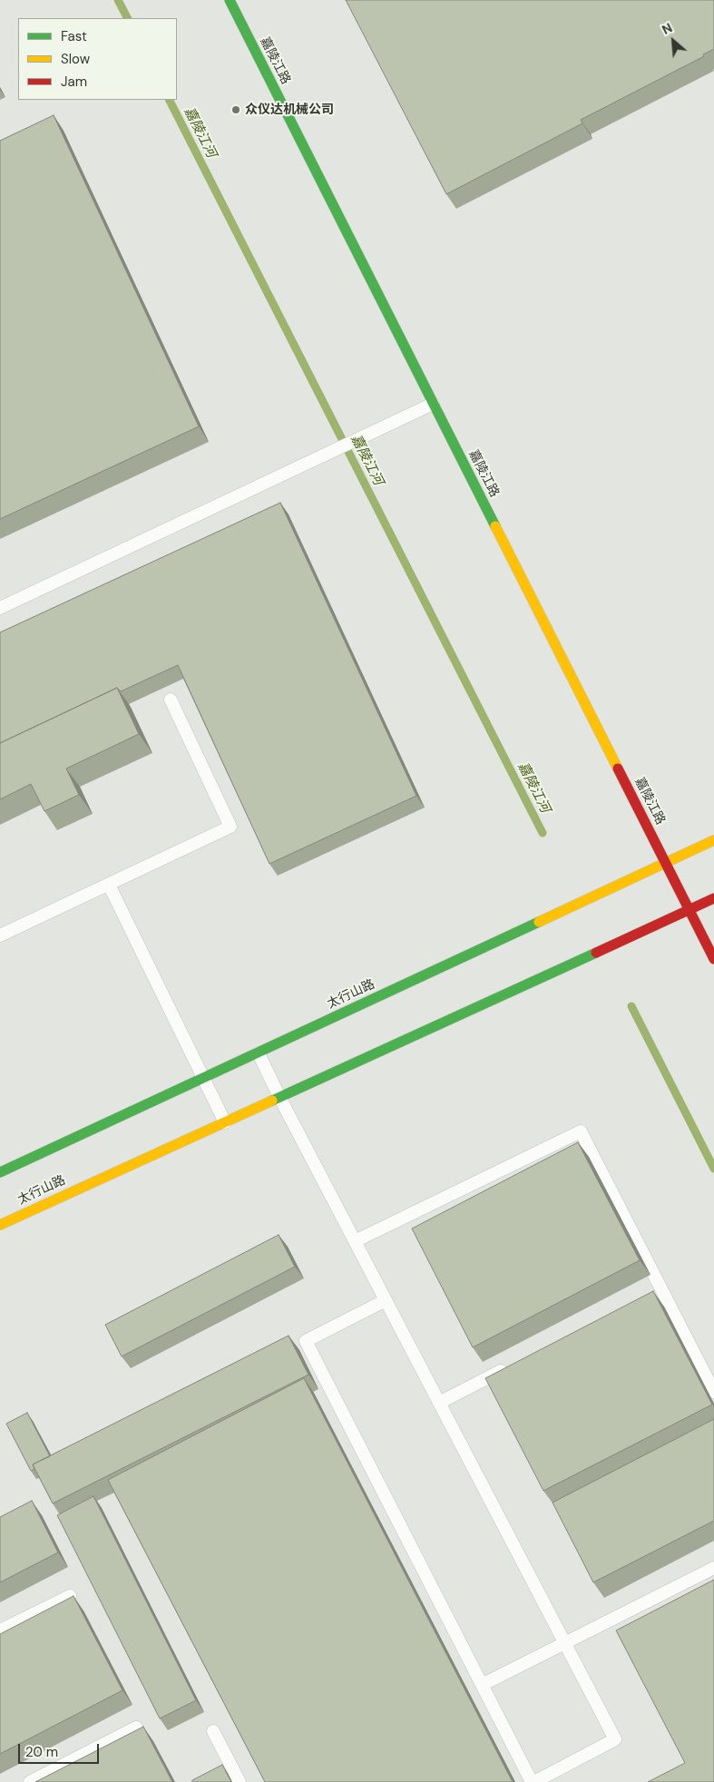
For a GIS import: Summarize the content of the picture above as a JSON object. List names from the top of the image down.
{
  "streets": {
    "street": ["嘉陵江路", "太行山路"]
  },
  "crossings": [
    ["嘉陵江路", "太行山路"]
  ],
  "water": ["嘉陵江河"],
  "places": ["众仪达机械公司"],
  "legend": ["Fast", "Slow", "Jam"],
  "scale_bar": "20 m",
  "north": "top left"
}
